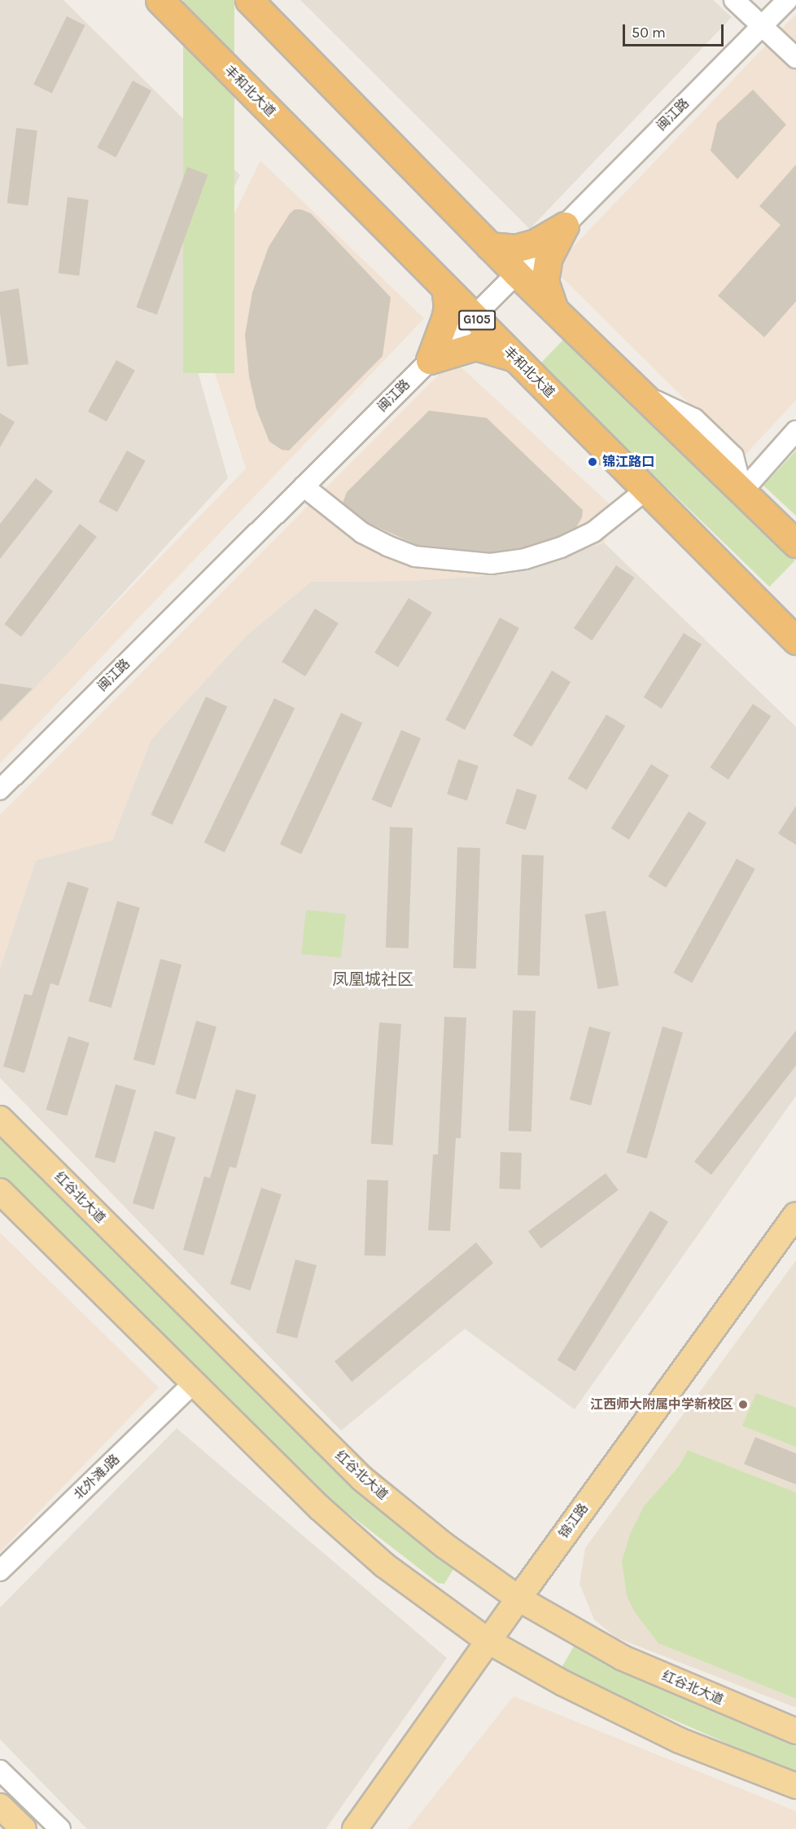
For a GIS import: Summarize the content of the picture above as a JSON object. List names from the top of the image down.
{
  "streets": {
    "highway": ["丰和北大道", "G105"],
    "main road": ["红谷北大道", "锦江路"],
    "street": ["闽江路", "北外滩J路"]
  },
  "crossings": [
    ["丰和北大道", "闽江路"],
    ["红谷北大道", "锦江路"]
  ],
  "districts": ["凤凰城社区"],
  "places": ["锦江路口", "江西师大附属中学新校区"],
  "scale_bar": "50 m"
}
